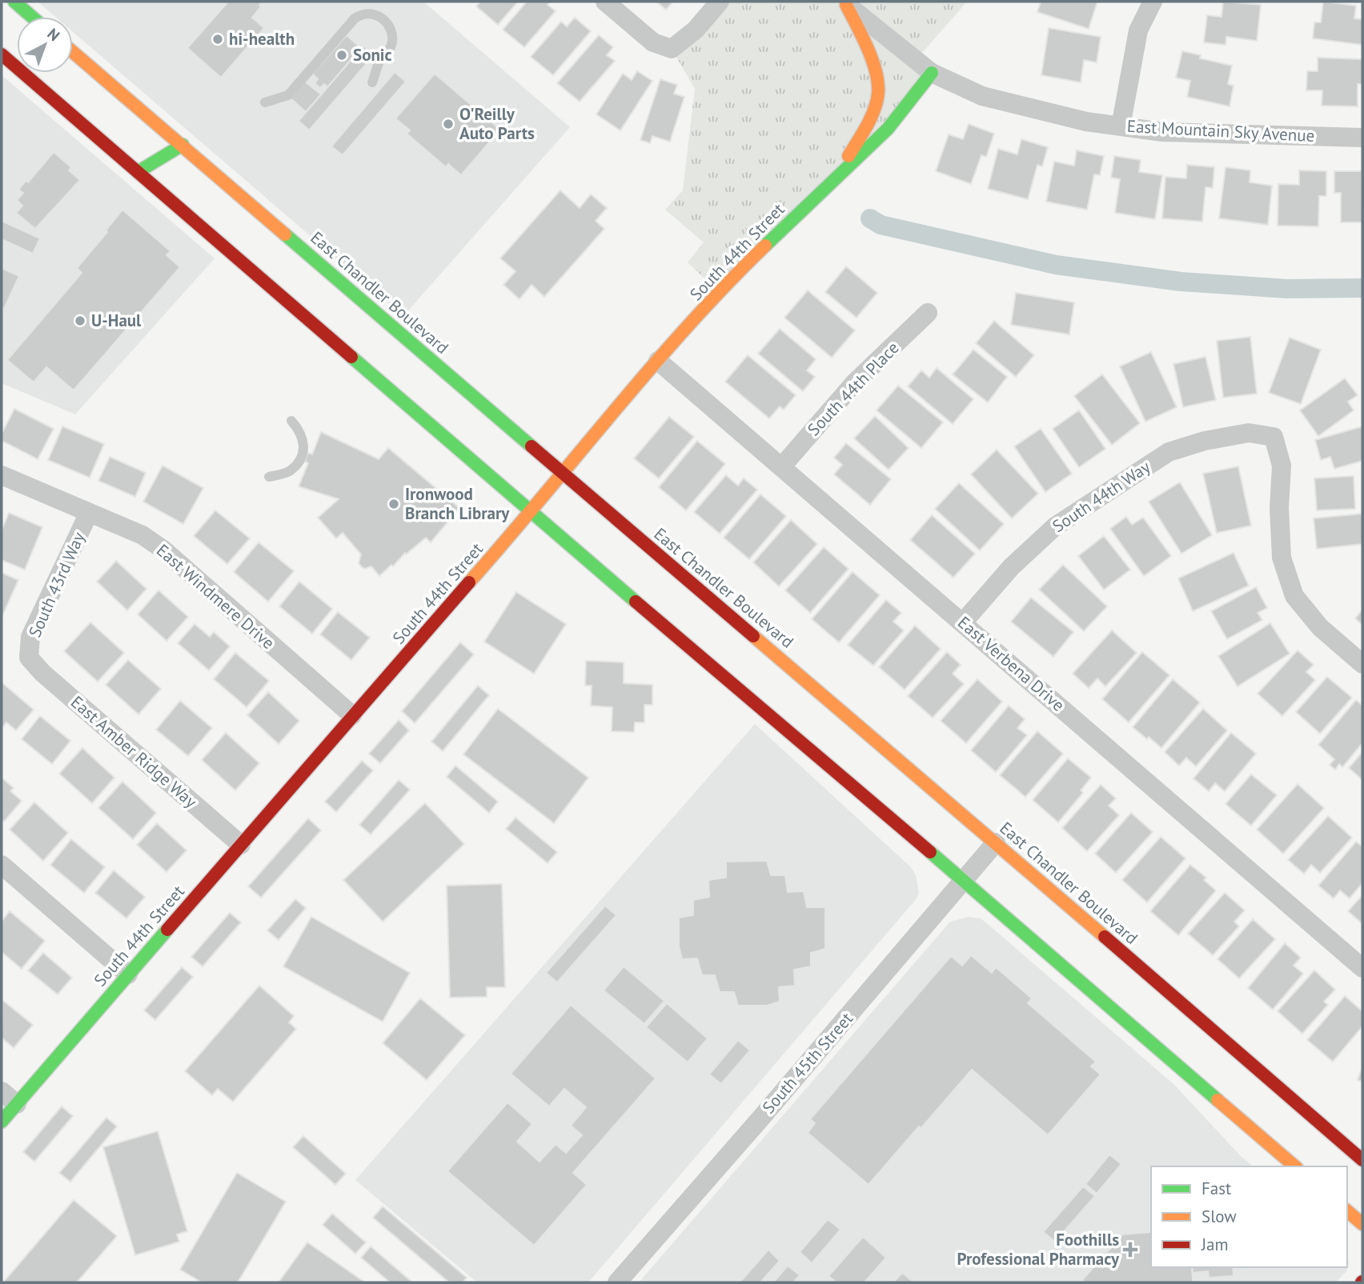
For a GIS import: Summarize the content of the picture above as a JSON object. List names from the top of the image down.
{
  "streets": {
    "main road": ["South 44th Street", "East Chandler Boulevard"],
    "street": [
      "East Mountain Sky Avenue",
      "South 44th Place",
      "South 44th Way",
      "South 43rd Way",
      "East Windmere Drive",
      "East Verbena Drive",
      "East Amber Ridge Way",
      "South 45th Street"
    ]
  },
  "crossings": [
    ["East Mountain Sky Avenue", "South 44th Street"],
    ["South 44th Street", "East Chandler Boulevard"],
    ["South 44th Street", "East Windmere Drive"],
    ["South 44th Street", "East Verbena Drive"],
    ["South 44th Street", "East Amber Ridge Way"],
    ["East Chandler Boulevard", "South 45th Street"],
    ["South 44th Place", "East Verbena Drive"],
    ["South 44th Way", "East Verbena Drive"],
    ["South 43rd Way", "East Windmere Drive"],
    ["South 43rd Way", "East Amber Ridge Way"]
  ],
  "places": {
    "other": [
      "hi-health",
      "Sonic",
      "O'Reilly Auto Parts",
      "U-Haul",
      "Ironwood Branch Library"
    ],
    "health": ["Foothills Professional Pharmacy"]
  },
  "legend": ["Fast", "Slow", "Jam"],
  "north": "top right"
}
